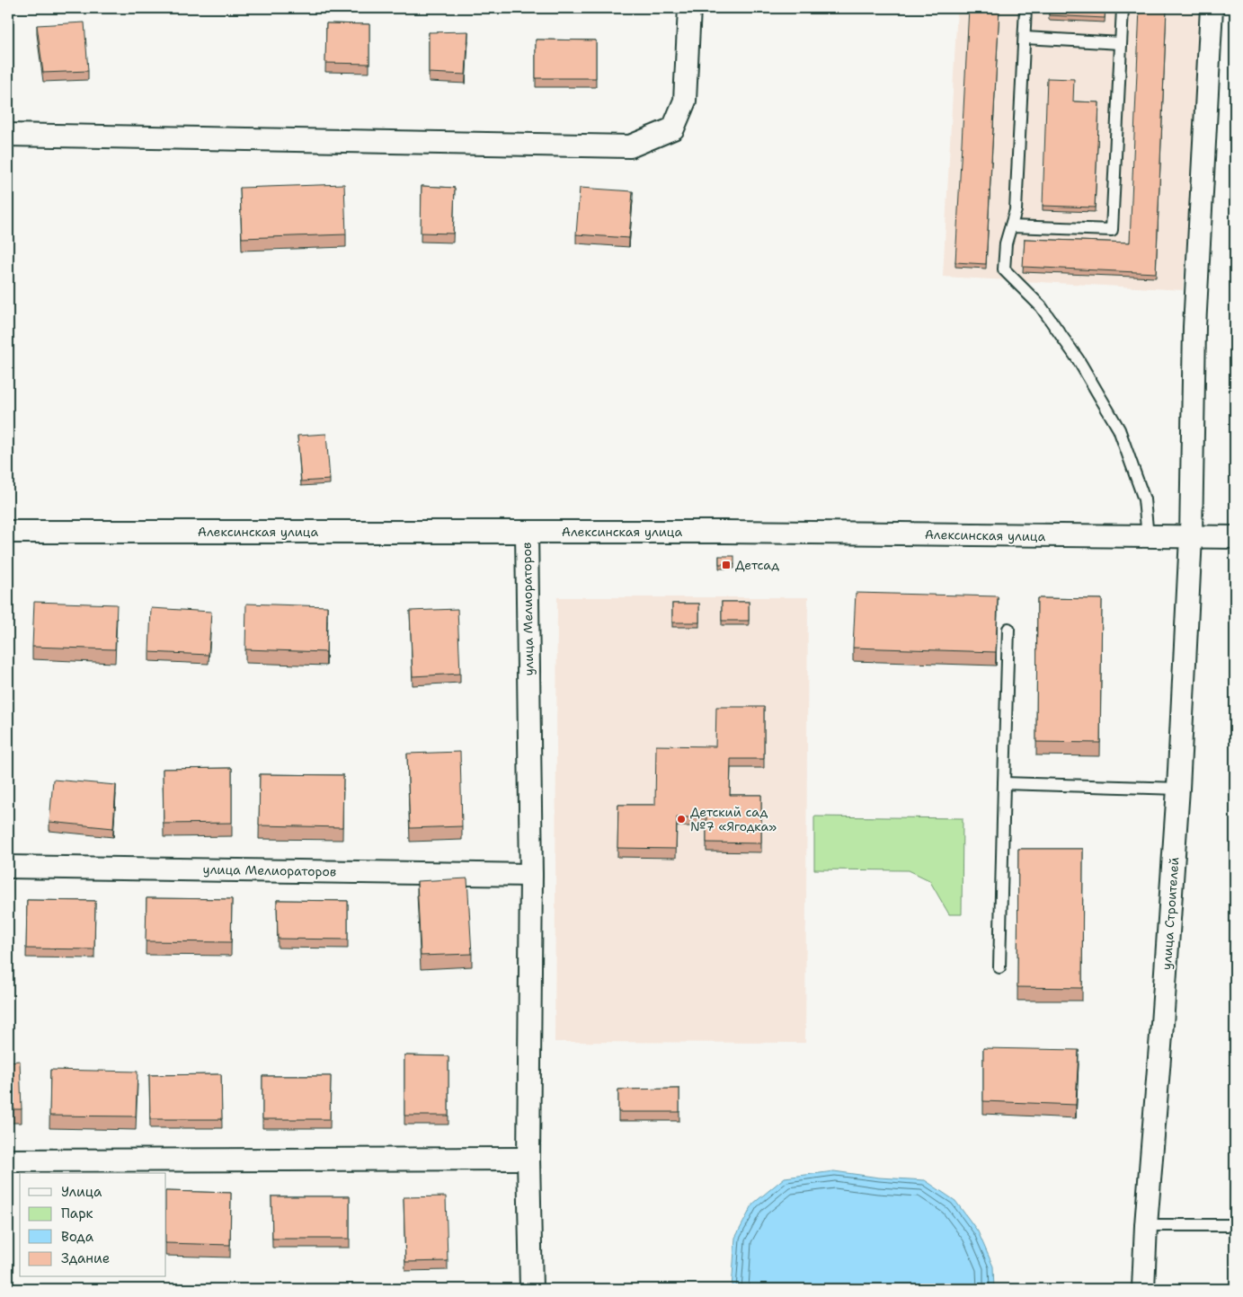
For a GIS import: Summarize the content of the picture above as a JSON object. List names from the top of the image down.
{
  "streets": {
    "street": ["Алексинская улица", "улица Мелиораторов", "улица Строителей"]
  },
  "crossings": [
    ["Алексинская улица", "улица Мелиораторов"],
    ["Алексинская улица", "улица Строителей"]
  ],
  "places": {
    "transit": ["Детсад"],
    "other": ["Детский сад №7 «Ягодка»"]
  },
  "legend": [
    "Улица",
    "Парк",
    "Вода",
    "Здание"
  ]
}
